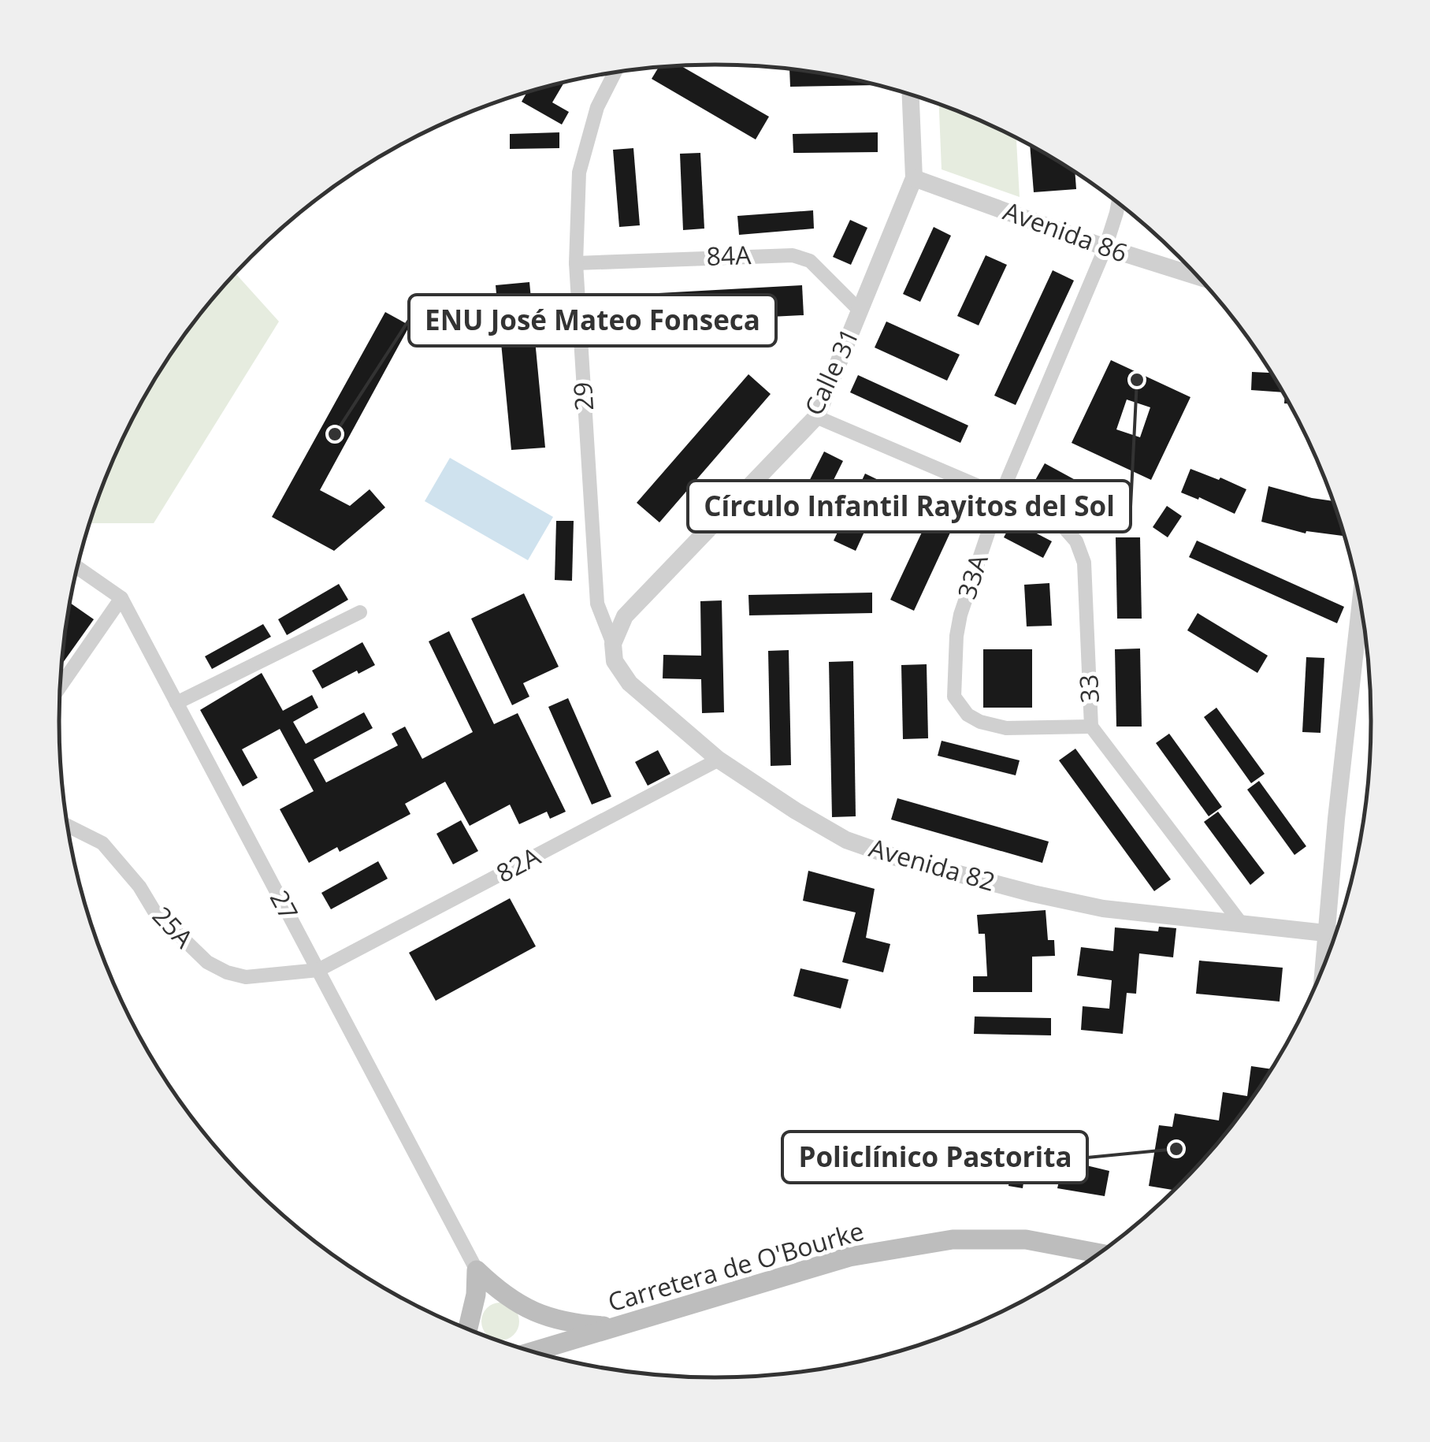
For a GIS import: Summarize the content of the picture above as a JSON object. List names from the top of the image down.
{
  "streets": {
    "main road": ["Carretera de O'Bourke"],
    "street": [
      "Avenida 86",
      "84A",
      "Calle 31",
      "29",
      "33A",
      "33",
      "82A",
      "Avenida 82",
      "27",
      "25A"
    ]
  },
  "crossings": [
    ["Avenida 86", "Calle 31"],
    ["Avenida 86", "33A"],
    ["84A", "Calle 31"],
    ["84A", "29"],
    ["Calle 31", "29"],
    ["Calle 31", "33"],
    ["Calle 31", "Avenida 82"],
    ["29", "Avenida 82"],
    ["33A", "33"],
    ["33", "Avenida 82"],
    ["82A", "Avenida 82"],
    ["82A", "27"],
    ["82A", "25A"],
    ["27", "25A"]
  ],
  "places": ["Círculo Infantil Rayitos del Sol", "ENU José Mateo Fonseca", "Policlínico Pastorita"]
}
